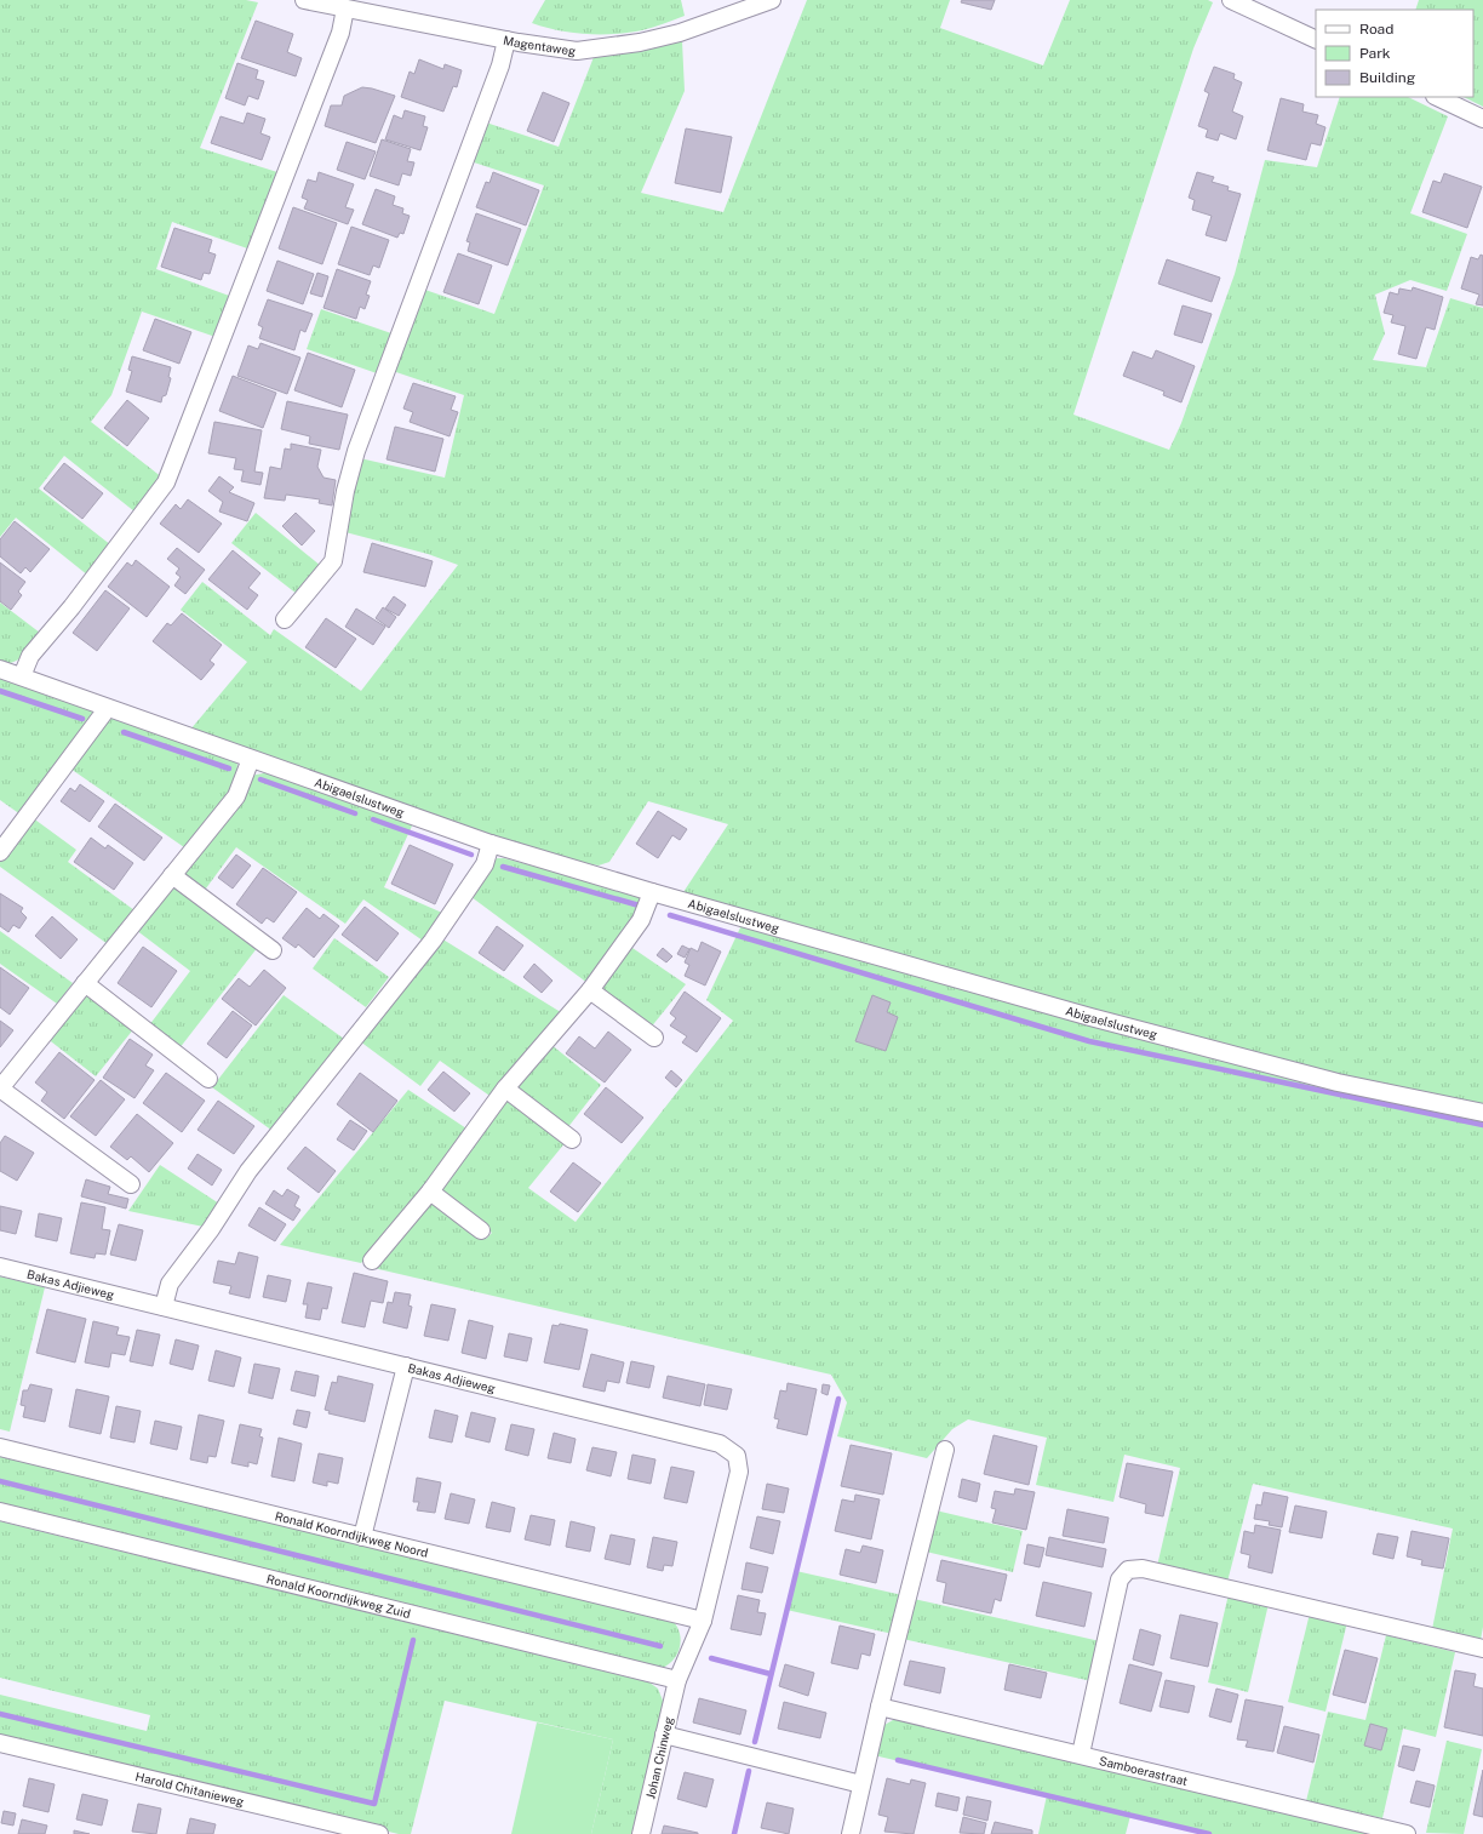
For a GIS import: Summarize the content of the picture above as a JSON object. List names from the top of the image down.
{
  "streets": {
    "street": [
      "Magentaweg",
      "Abigaelslustweg",
      "Bakas Adjieweg",
      "Ronald Koorndijkweg Noord",
      "Ronald Koorndijkweg Zuid",
      "Johan Chinweg",
      "Samboerastraat",
      "Harold Chitanieweg"
    ]
  },
  "crossings": [
    ["Bakas Adjieweg", "Ronald Koorndijkweg Noord"],
    ["Bakas Adjieweg", "Ronald Koorndijkweg Zuid"],
    ["Bakas Adjieweg", "Johan Chinweg"],
    ["Ronald Koorndijkweg Zuid", "Johan Chinweg"]
  ],
  "legend": ["Road", "Park", "Building"]
}
